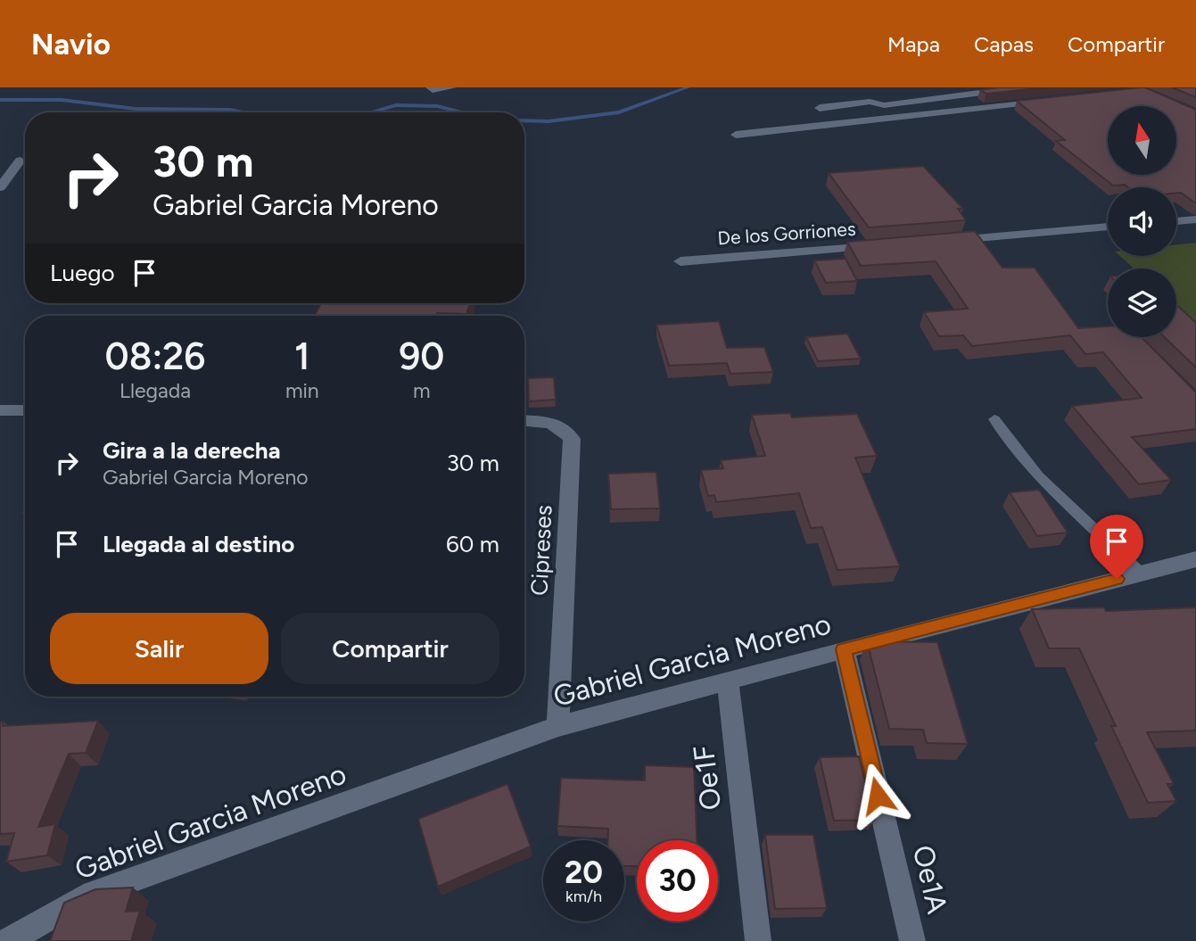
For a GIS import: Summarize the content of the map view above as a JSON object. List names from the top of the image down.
{
  "streets": {
    "street": [
      "De los Gorriones",
      "Cipreses",
      "Gabriel Garcia Moreno",
      "Oe1F",
      "Oe1A"
    ]
  },
  "crossings": [
    ["Cipreses", "Gabriel Garcia Moreno"],
    ["Gabriel Garcia Moreno", "Oe1F"],
    ["Gabriel Garcia Moreno", "Oe1A"]
  ],
  "north": "top",
  "page": {
    "header": "Navio",
    "nav": ["Mapa", "Capas", "Compartir"],
    "turn": ["30 m", "Gabriel Garcia Moreno"],
    "then": "Luego",
    "eta": [
      "08:26",
      "Llegada",
      "1",
      "min",
      "90",
      "m"
    ],
    "list": [
      {
        "name": "Gira a la derecha",
        "note": "Gabriel Garcia Moreno",
        "value": "30 m"
      },
      {
        "name": "Llegada al destino",
        "value": "60 m"
      }
    ],
    "buttons": ["Salir", "Compartir"],
    "speed": "20 km/h",
    "limit": "30"
  }
}
